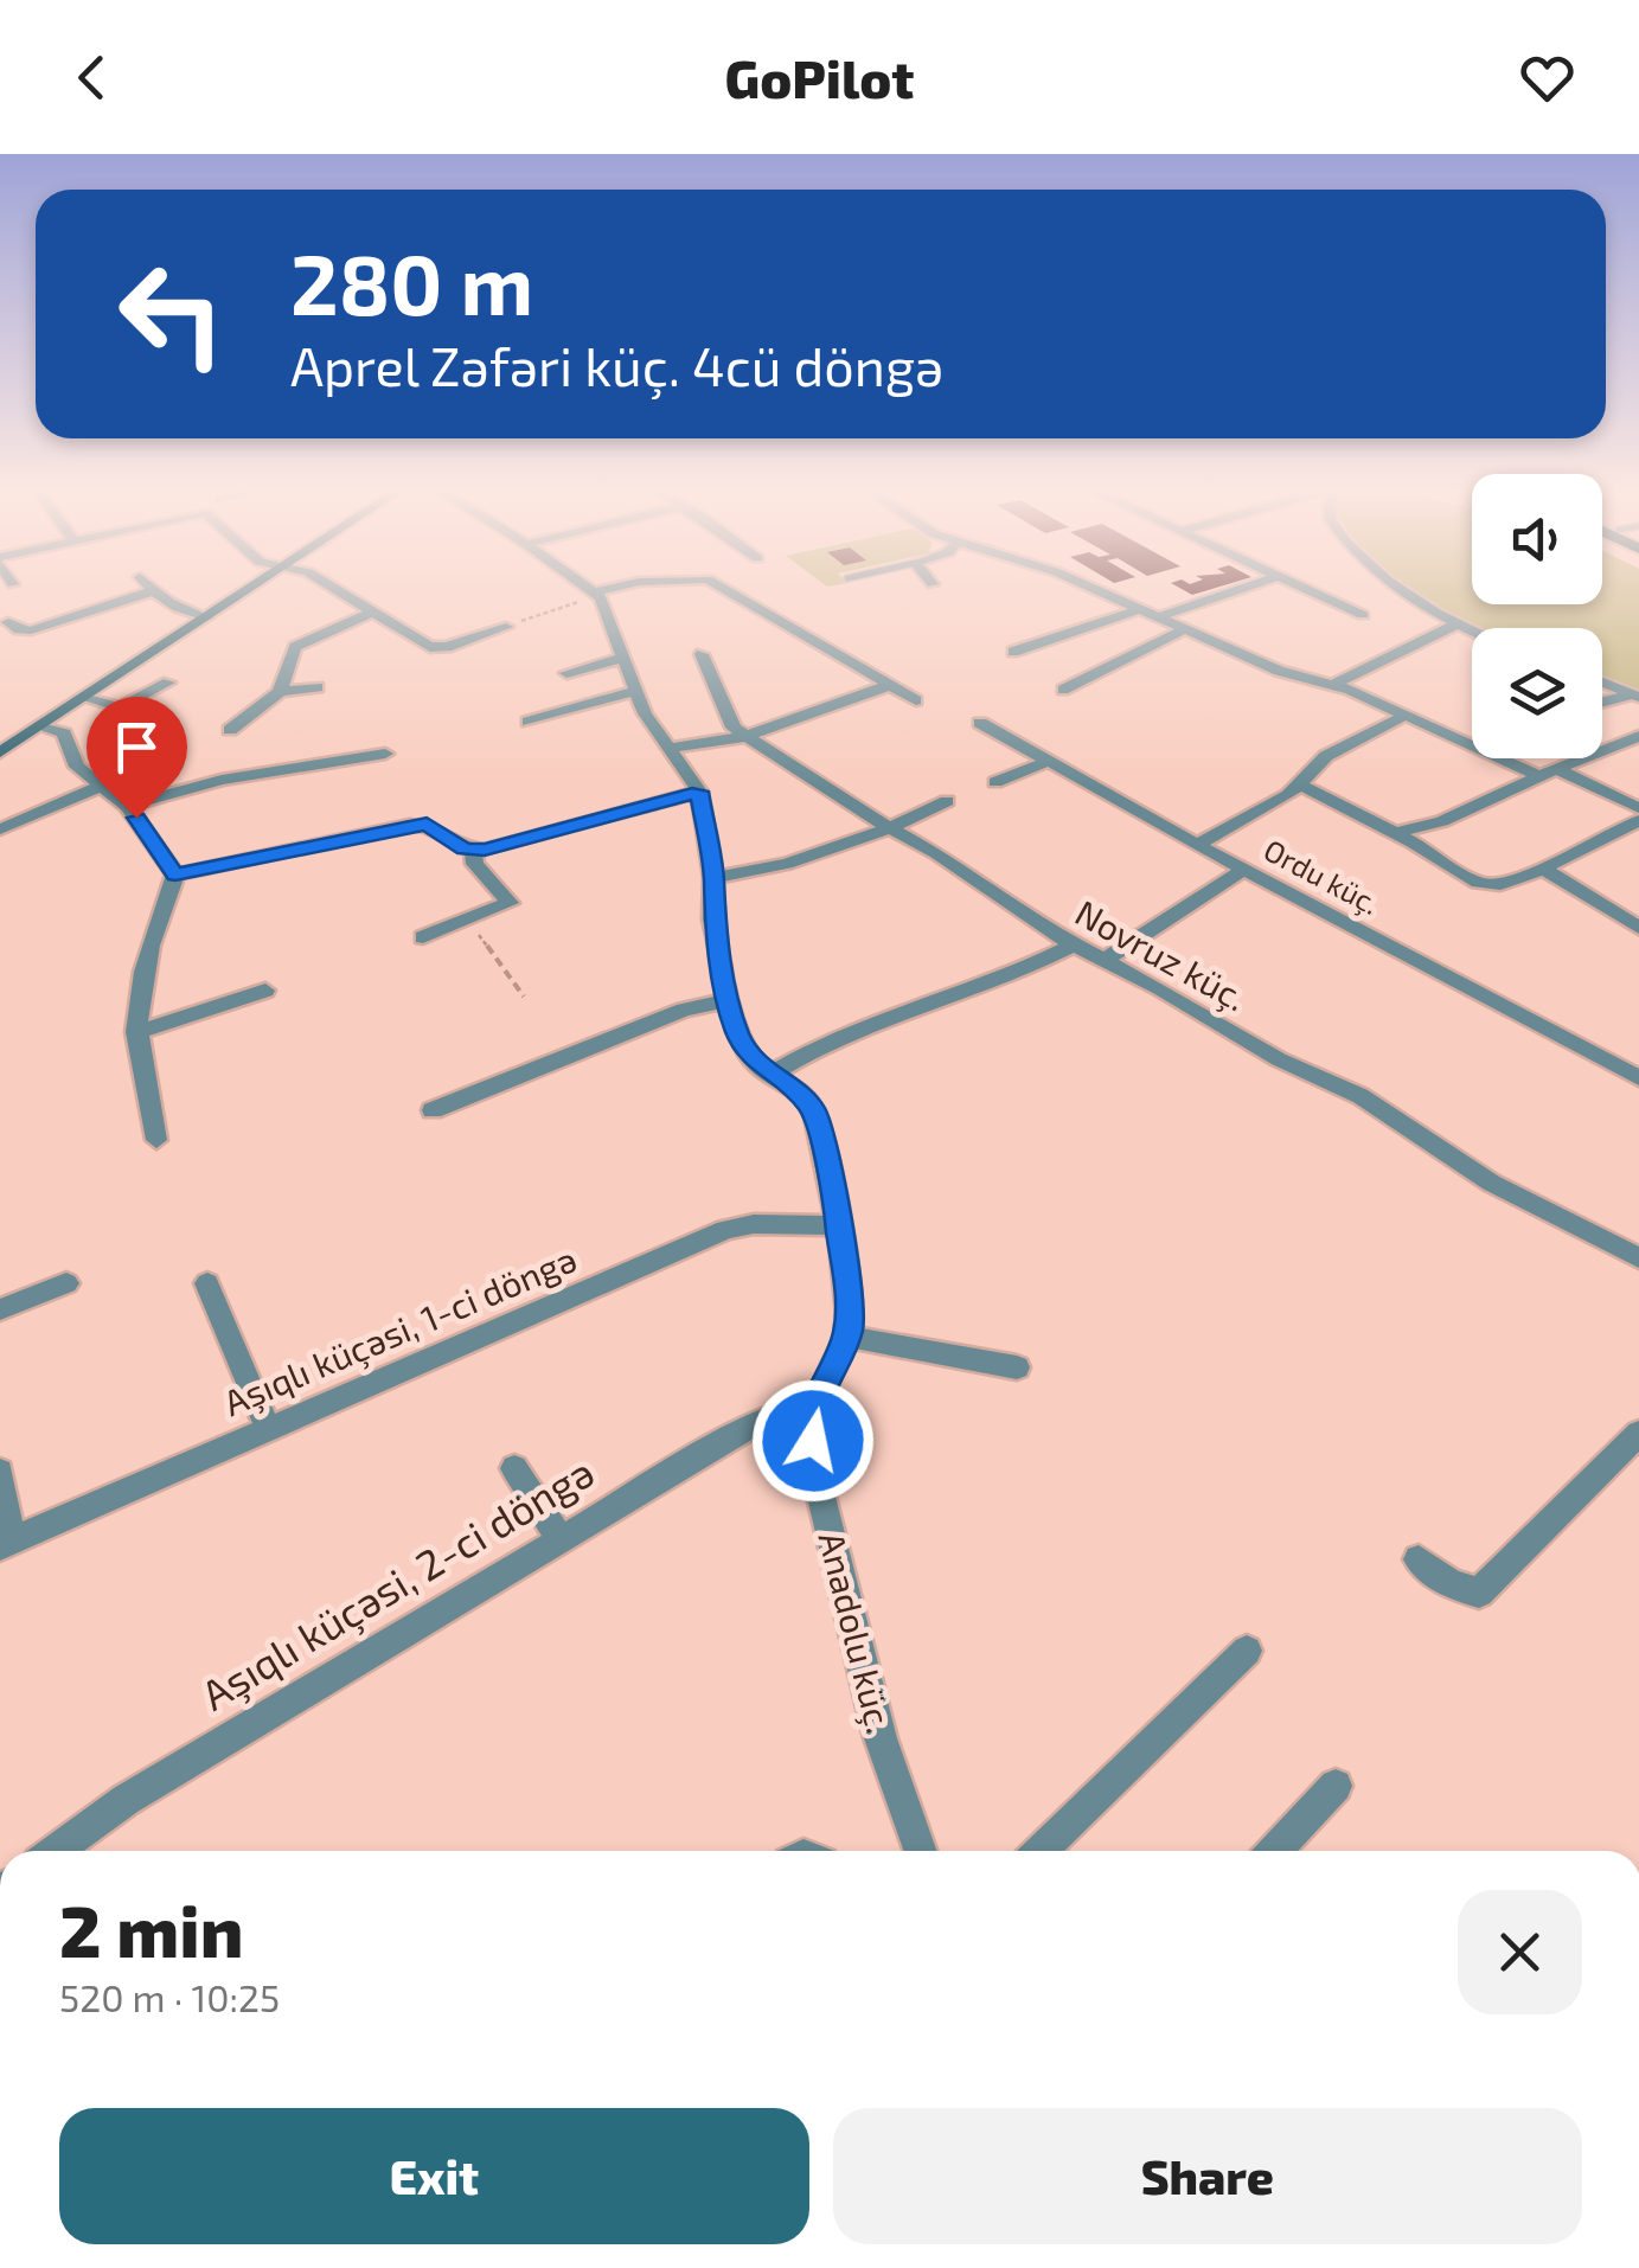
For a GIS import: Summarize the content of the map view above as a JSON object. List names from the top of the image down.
{
  "streets": {
    "street": [
      "Ordu küç.",
      "Novruz küç.",
      "Aşıqlı küçəsi, 1-ci döngə",
      "Aşıqlı küçəsi, 2-ci döngə",
      "Anadolu küç."
    ]
  },
  "crossings": [
    ["Aşıqlı küçəsi, 1-ci döngə", "Anadolu küç."],
    ["Aşıqlı küçəsi, 2-ci döngə", "Anadolu küç."]
  ],
  "page": {
    "header": "GoPilot",
    "turn": ["280 m", "Aprel Zəfəri küç. 4cü döngə"],
    "heading": ["2 min", "520 m · 10:25"],
    "buttons": ["Exit", "Share"]
  }
}
